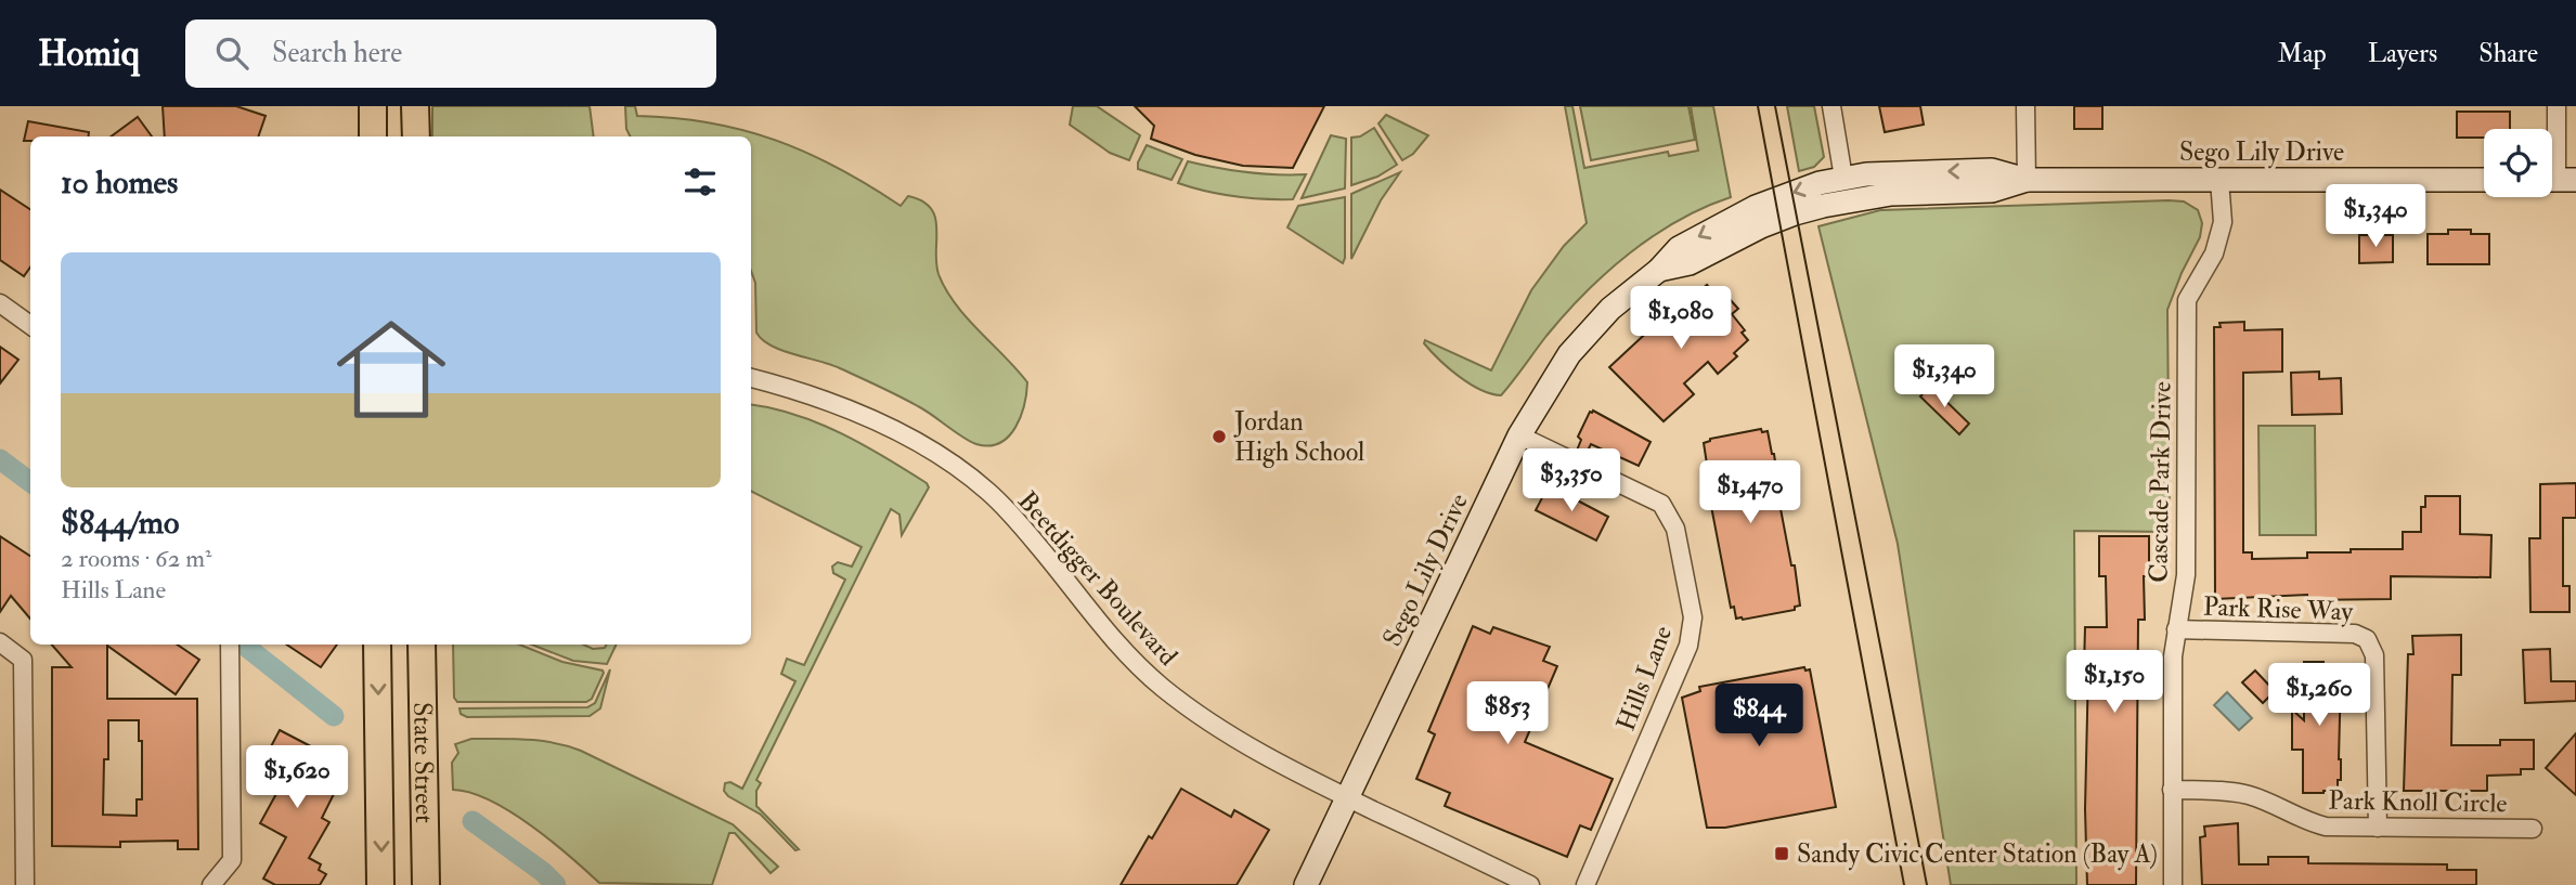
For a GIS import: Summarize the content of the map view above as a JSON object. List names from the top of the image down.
{
  "streets": {
    "main road": ["Sego Lily Drive", "State Street"],
    "street": [
      "Cascade Park Drive",
      "Beetdigger Boulevard",
      "Park Rise Way",
      "Hills Lane",
      "Park Knoll Circle"
    ]
  },
  "crossings": [
    ["Sego Lily Drive", "Cascade Park Drive"],
    ["Sego Lily Drive", "Beetdigger Boulevard"],
    ["Sego Lily Drive", "Hills Lane"],
    ["Cascade Park Drive", "Park Rise Way"],
    ["Cascade Park Drive", "Park Knoll Circle"],
    ["Park Rise Way", "Park Knoll Circle"]
  ],
  "places": {
    "other": ["Jordan High School"],
    "transit": ["Sandy Civic Center Station (Bay A)"]
  },
  "page": {
    "header": "Homiq",
    "search": "Search here",
    "nav": ["Map", "Layers", "Share"],
    "heading": "10 homes",
    "price": [
      "$1,340",
      "$1,080",
      "$1,340",
      "$3,350",
      "$1,470",
      "$1,150",
      "$1,260",
      "$853",
      "$844",
      "$1,620"
    ],
    "list": [
      {
        "name": "$844/mo",
        "note": "2 rooms · 62 m² · Hills Lane"
      }
    ]
  }
}
